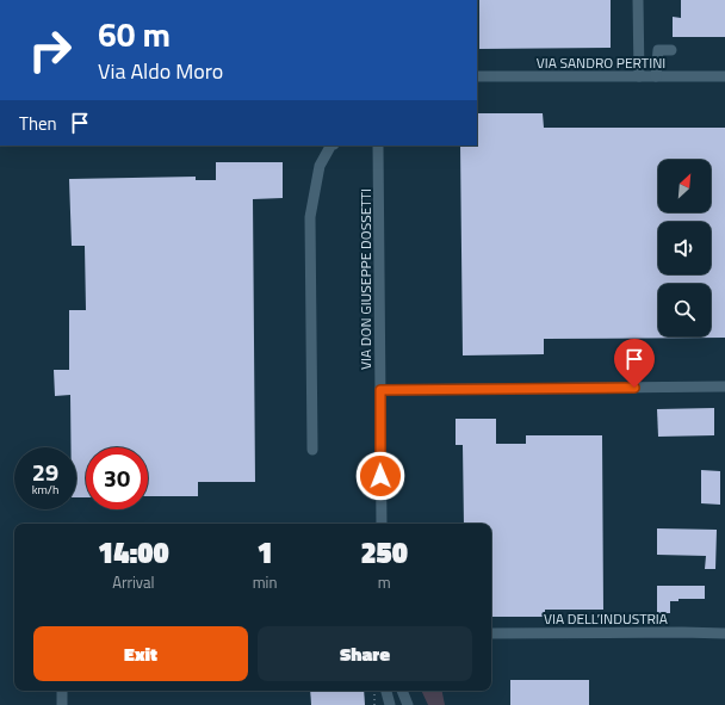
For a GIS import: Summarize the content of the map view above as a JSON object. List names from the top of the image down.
{
  "streets": {
    "street": ["VIA SANDRO PERTINI", "VIA DON GIUSEPPE DOSSETTI", "VIA DELL’INDUSTRIA"]
  },
  "north": "top right",
  "page": {
    "turn": ["60 m", "Via Aldo Moro"],
    "then": "Then",
    "speed": "29 km/h",
    "limit": "30",
    "eta": [
      "14:00",
      "Arrival",
      "1",
      "min",
      "250",
      "m"
    ],
    "buttons": ["Exit", "Share"]
  }
}
